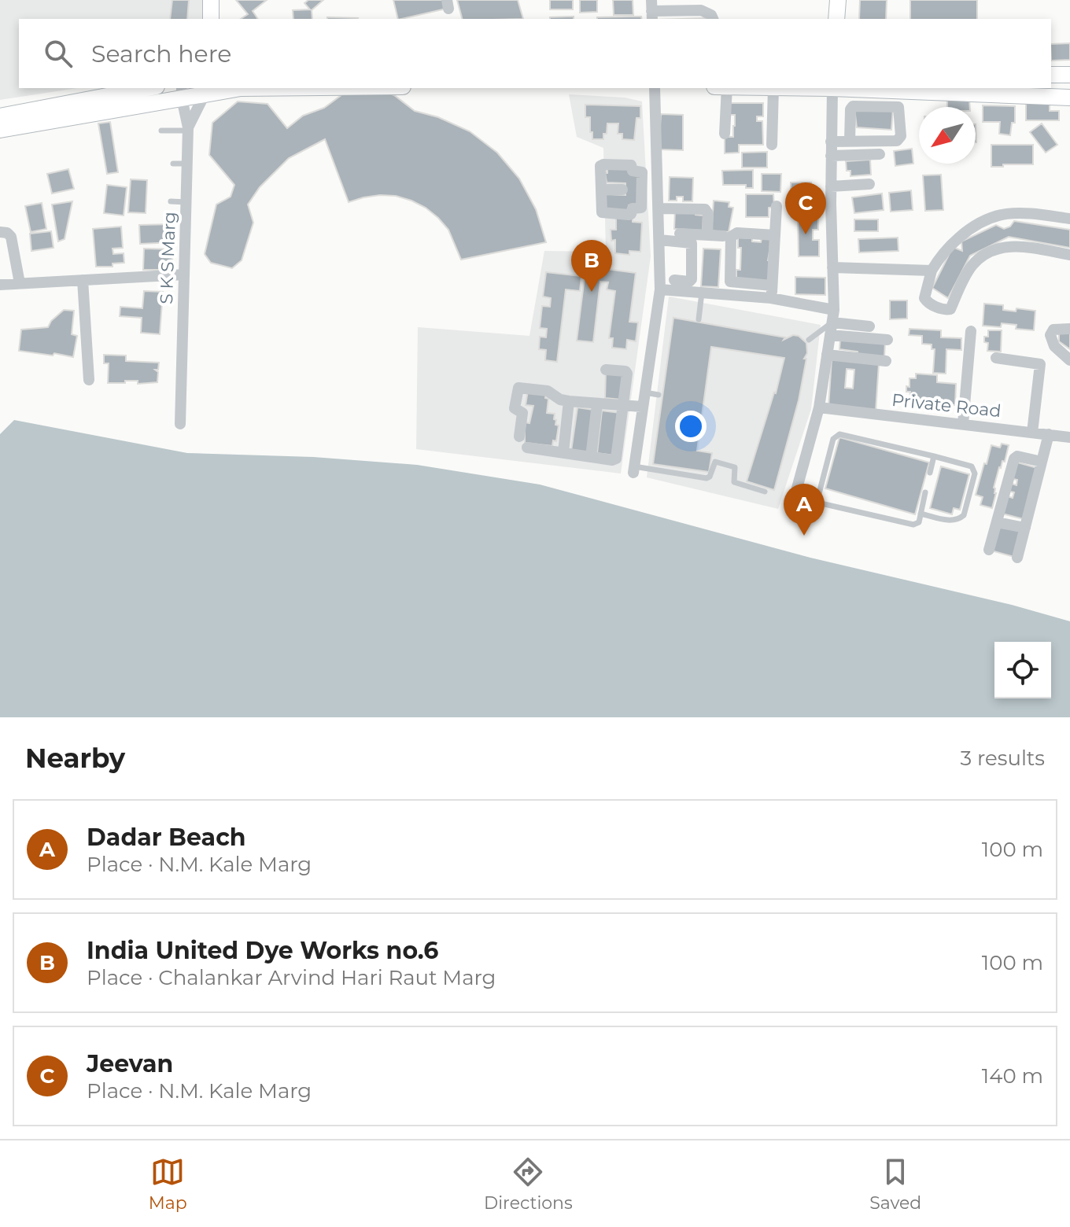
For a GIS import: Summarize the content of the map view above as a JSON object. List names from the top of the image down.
{
  "streets": {
    "street": ["S K S Marg", "Private Road"]
  },
  "north": "bottom left",
  "page": {
    "search": "Search here",
    "pins": ["C", "B", "A"],
    "heading": ["Nearby", "3 results"],
    "list": [
      {
        "mark": "A",
        "name": "Dadar Beach",
        "note": "Place · N.M. Kale Marg",
        "value": "100 m"
      },
      {
        "mark": "B",
        "name": "India United Dye Works no.6",
        "note": "Place · Chalankar Arvind Hari Raut Marg",
        "value": "100 m"
      },
      {
        "mark": "C",
        "name": "Jeevan",
        "note": "Place · N.M. Kale Marg",
        "value": "140 m"
      }
    ],
    "nav": ["Map", "Directions", "Saved"]
  }
}
